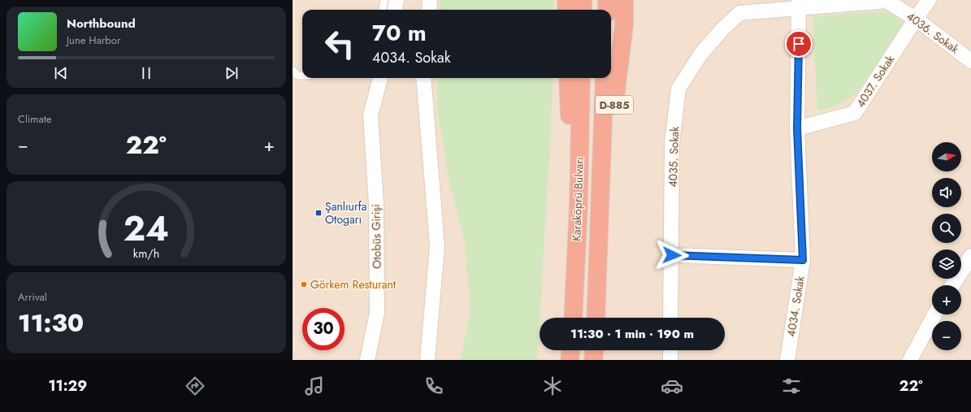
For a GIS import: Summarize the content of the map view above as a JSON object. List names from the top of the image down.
{
  "streets": {
    "highway": ["D-885", "Karaköprü Bulvarı"],
    "street": [
      "4036. Sokak",
      "4037. Sokak",
      "4035. Sokak",
      "Otobüs Girişi",
      "4034. Sokak"
    ]
  },
  "crossings": [
    ["4036. Sokak", "4037. Sokak"],
    ["4036. Sokak", "4035. Sokak"],
    ["4036. Sokak", "4034. Sokak"],
    ["4037. Sokak", "4034. Sokak"],
    ["D-885", "Karaköprü Bulvarı"]
  ],
  "places": {
    "transit": ["Şanlıurfa Otogarı"],
    "other": ["Görkem Resturant"]
  },
  "north": "right",
  "page": {
    "turn": ["70 m", "4034. Sokak"],
    "song": ["Northbound", "June Harbor"],
    "tile": [
      "Climate",
      ["Arrival", "11:30"]
    ],
    "heat": ["−", "22°", "+"],
    "map_buttons": ["+", "−"],
    "limit": "30",
    "trip": "11:30 · 1 min · 190 m",
    "tabs": ["11:29", "22°"],
    "gauge": ["24", "km/h"]
  }
}
